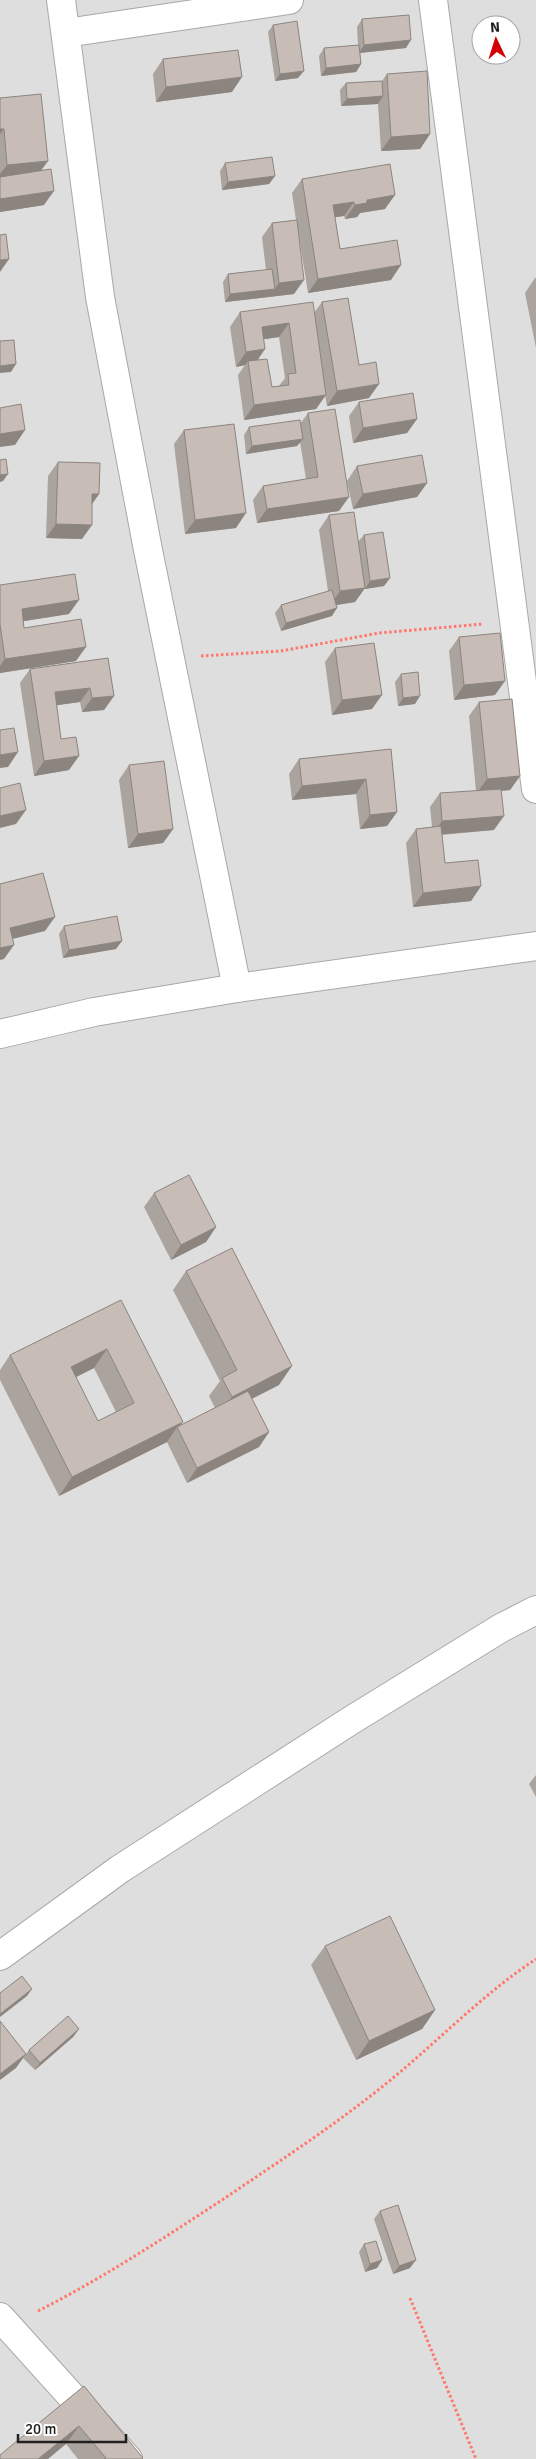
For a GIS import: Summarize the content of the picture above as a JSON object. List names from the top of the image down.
{
  "scale_bar": "20 m",
  "north": "top"
}
